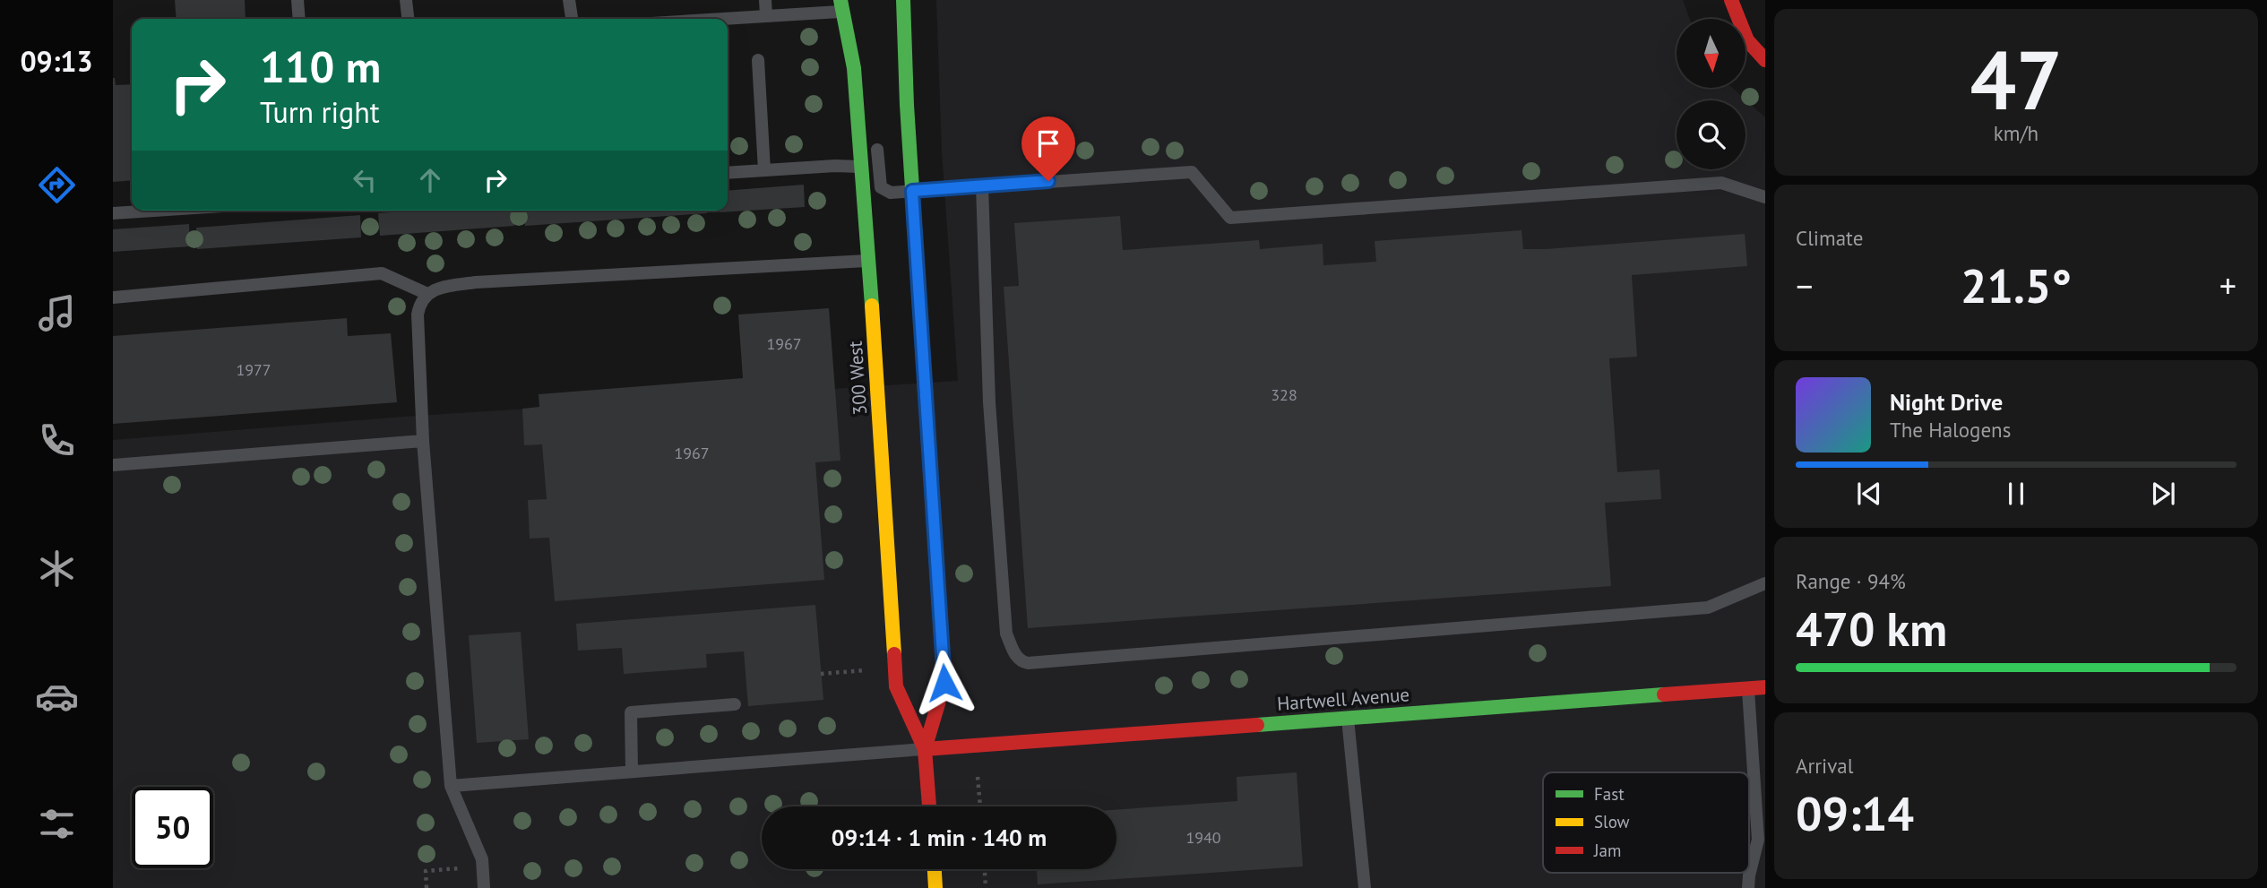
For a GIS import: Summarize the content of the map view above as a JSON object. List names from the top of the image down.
{
  "streets": {
    "main road": ["300 West", "Hartwell Avenue"]
  },
  "crossings": [
    ["300 West", "Hartwell Avenue"]
  ],
  "house_numbers": [
    "1967",
    "1977",
    "328",
    "1967",
    "1940"
  ],
  "legend": ["Fast", "Slow", "Jam"],
  "north": "bottom",
  "page": {
    "tabs": "09:13",
    "tile": [
      ["47", "km/h"],
      "Climate",
      ["Range · 94%", "470 km"],
      ["Arrival", "09:14"]
    ],
    "turn": ["110 m", "Turn right"],
    "heat": ["−", "21.5°", "+"],
    "song": ["Night Drive", "The Halogens"],
    "limit": "50",
    "trip": "09:14 · 1 min · 140 m"
  }
}
